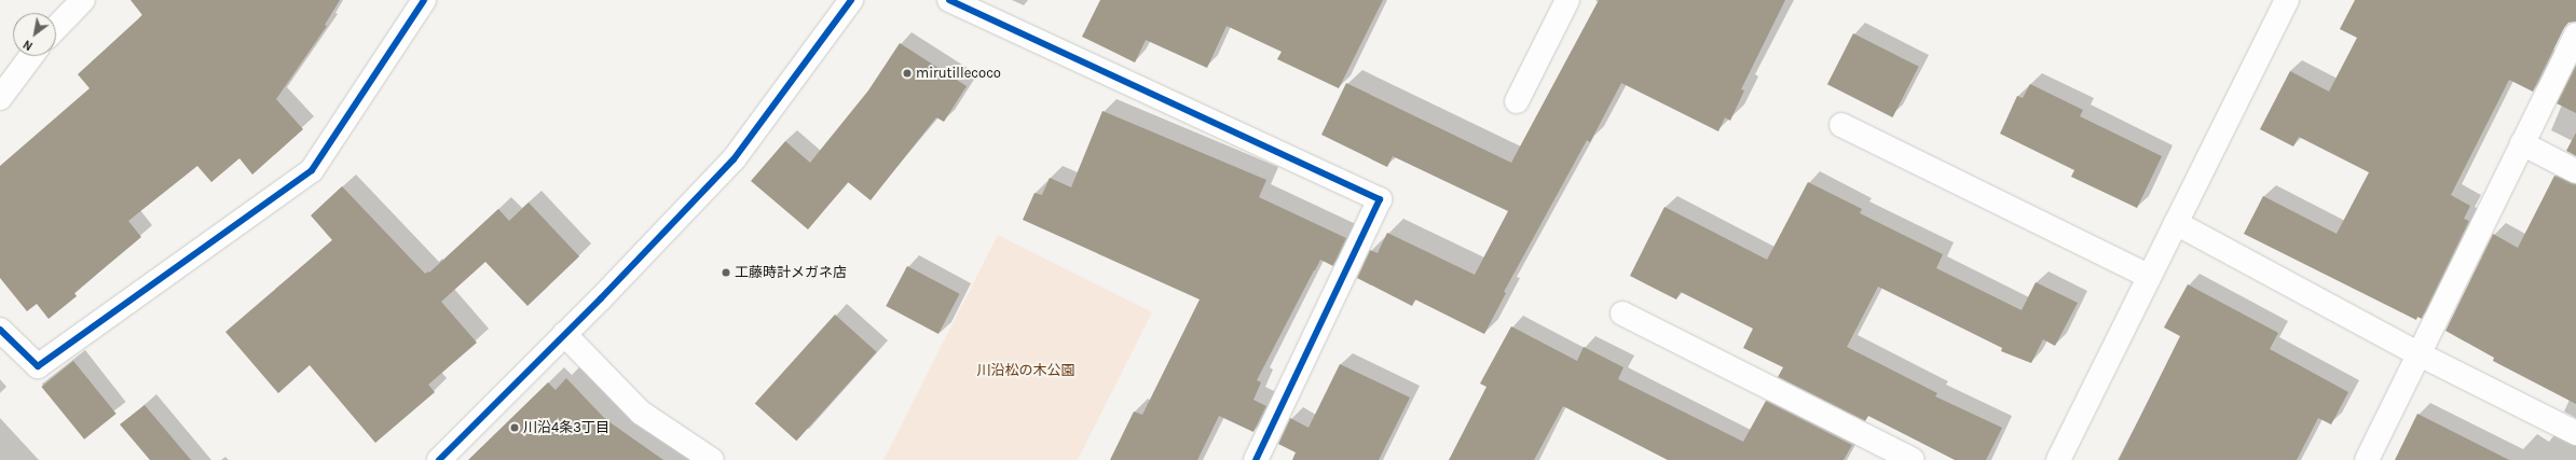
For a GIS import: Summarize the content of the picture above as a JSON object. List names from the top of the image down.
{
  "parks": ["川沿松の木公園"],
  "places": ["mirutillecoco", "工藤時計メガネ店", "川沿4条3丁目"],
  "north": "bottom left"
}
